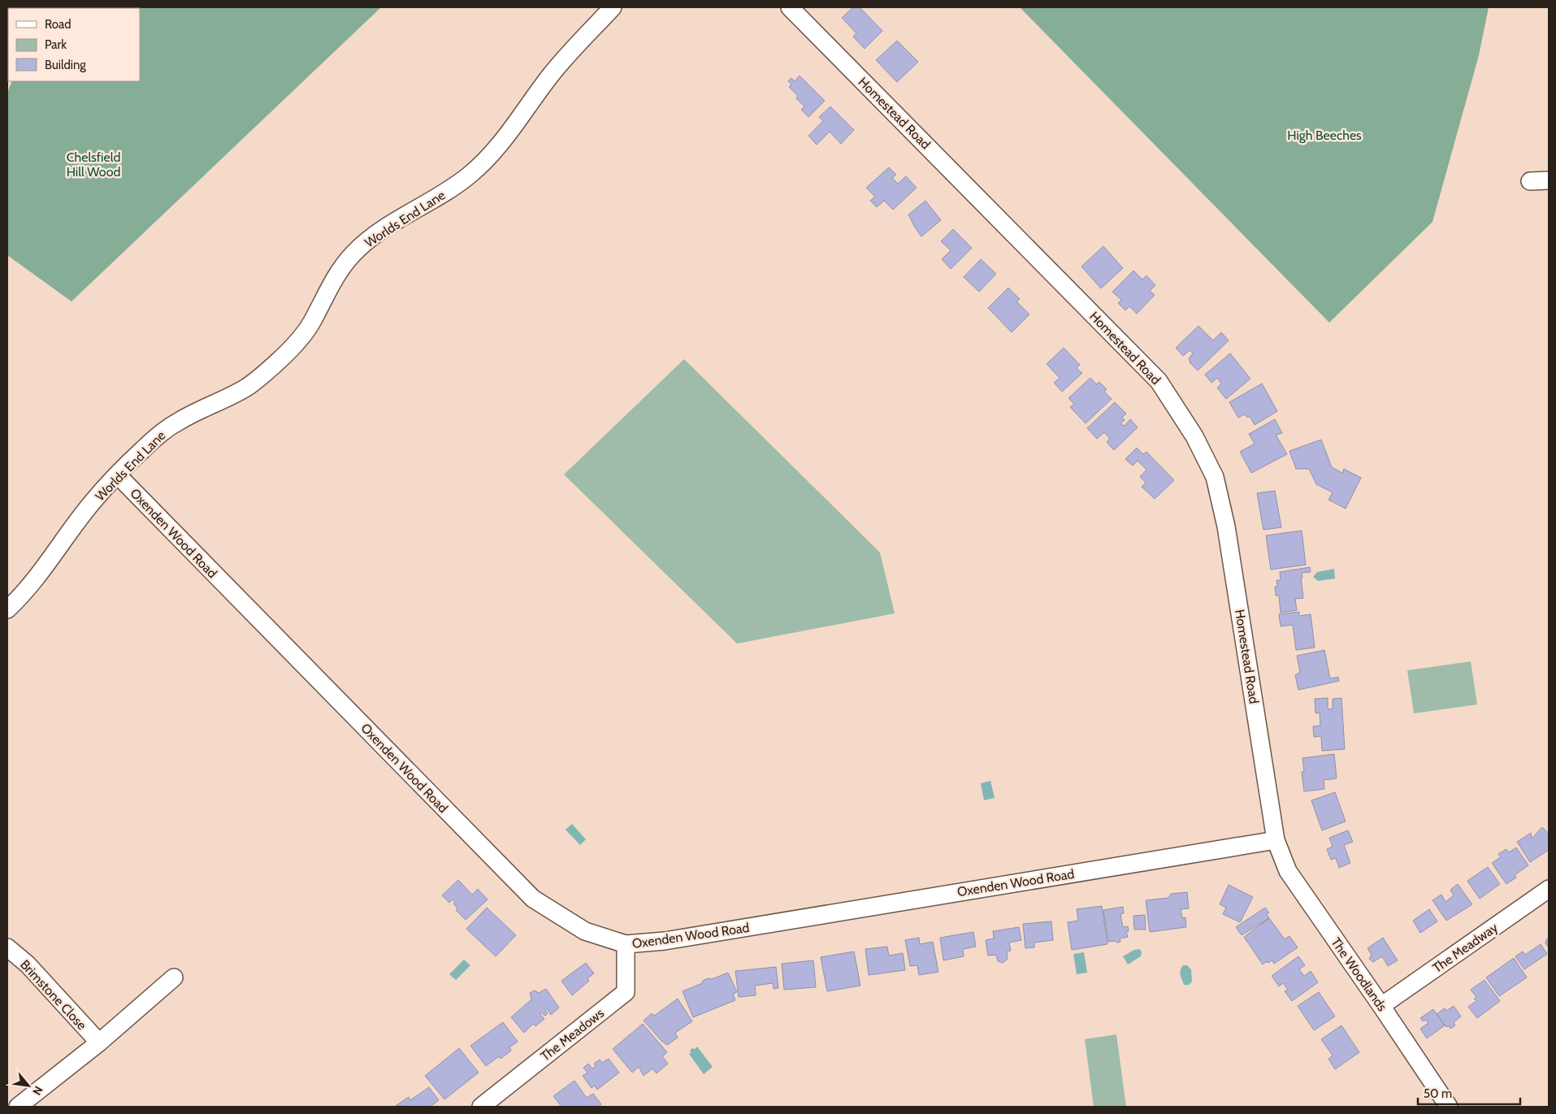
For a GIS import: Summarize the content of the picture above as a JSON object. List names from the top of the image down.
{
  "streets": {
    "street": [
      "Homestead Road",
      "Worlds End Lane",
      "Oxenden Wood Road",
      "The Meadway",
      "The Woodlands",
      "Brimstone Close",
      "The Meadows"
    ]
  },
  "crossings": [
    ["Homestead Road", "Oxenden Wood Road"],
    ["Homestead Road", "The Woodlands"],
    ["Worlds End Lane", "Oxenden Wood Road"],
    ["Oxenden Wood Road", "The Woodlands"],
    ["Oxenden Wood Road", "The Meadows"],
    ["The Meadway", "The Woodlands"]
  ],
  "parks": ["High Beeches", "Chelsfield Hill Wood"],
  "legend": ["Road", "Park", "Building"],
  "scale_bar": "50 m",
  "north": "bottom right"
}
